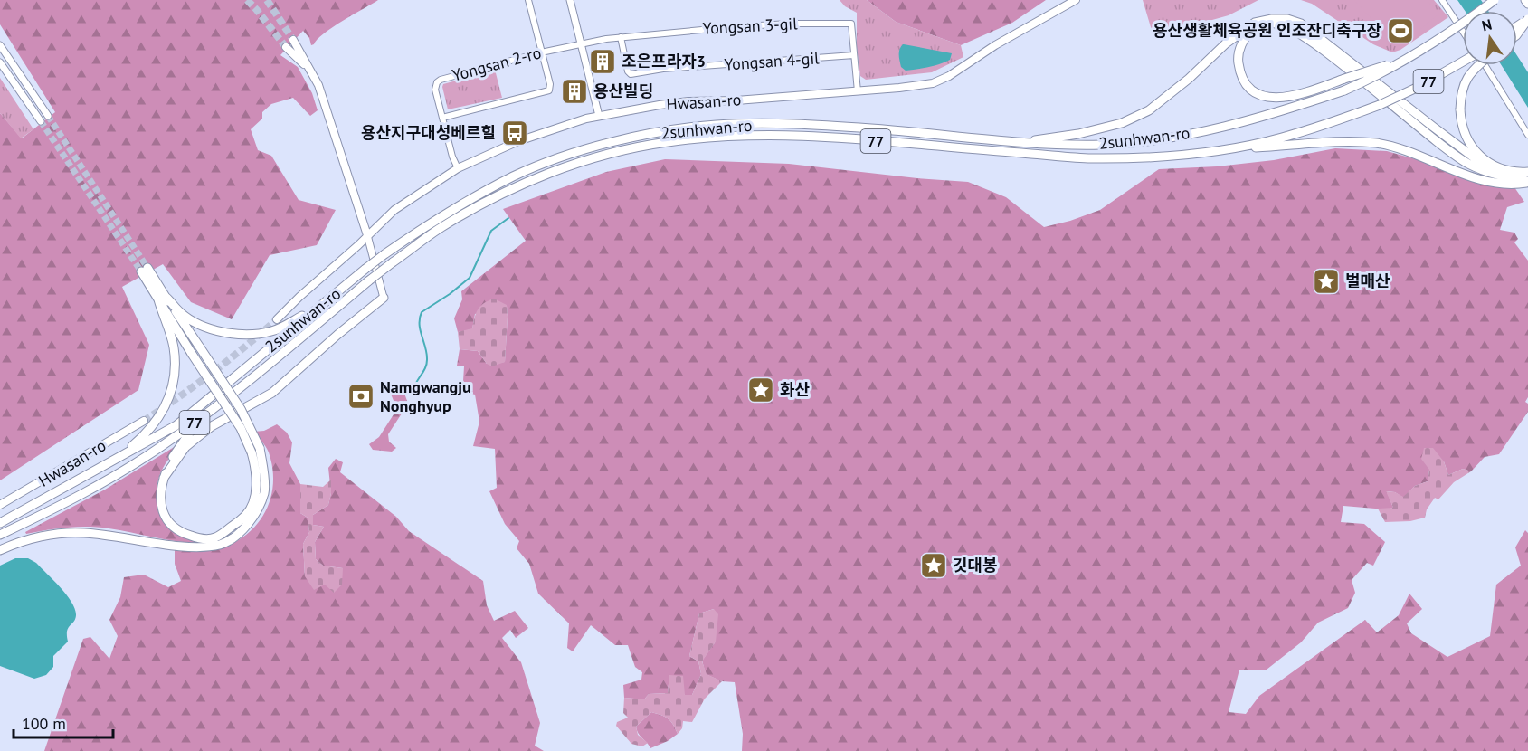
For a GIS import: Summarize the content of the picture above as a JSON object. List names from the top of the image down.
{
  "streets": {
    "highway": ["77", "2sunhwan-ro"],
    "main road": ["Hwasan-ro"],
    "street": ["Yongsan 3-gil", "Yongsan 4-gil", "Yongsan 2-ro"]
  },
  "crossings": [
    ["Yongsan 3-gil", "Yongsan 4-gil"],
    ["Yongsan 3-gil", "Yongsan 2-ro"],
    ["Yongsan 3-gil", "Hwasan-ro"],
    ["Yongsan 2-ro", "Hwasan-ro"]
  ],
  "places": {
    "sports": ["용산생활체육공원 인조잔디축구장"],
    "building": ["조은프라자3", "용산빌딩"],
    "bus stop": ["용산지구대성베르힐"],
    "place": ["벌매산", "화산", "깃대봉"],
    "bank": ["Namgwangju Nonghyup"]
  },
  "scale_bar": "100 m",
  "north": "top"
}
